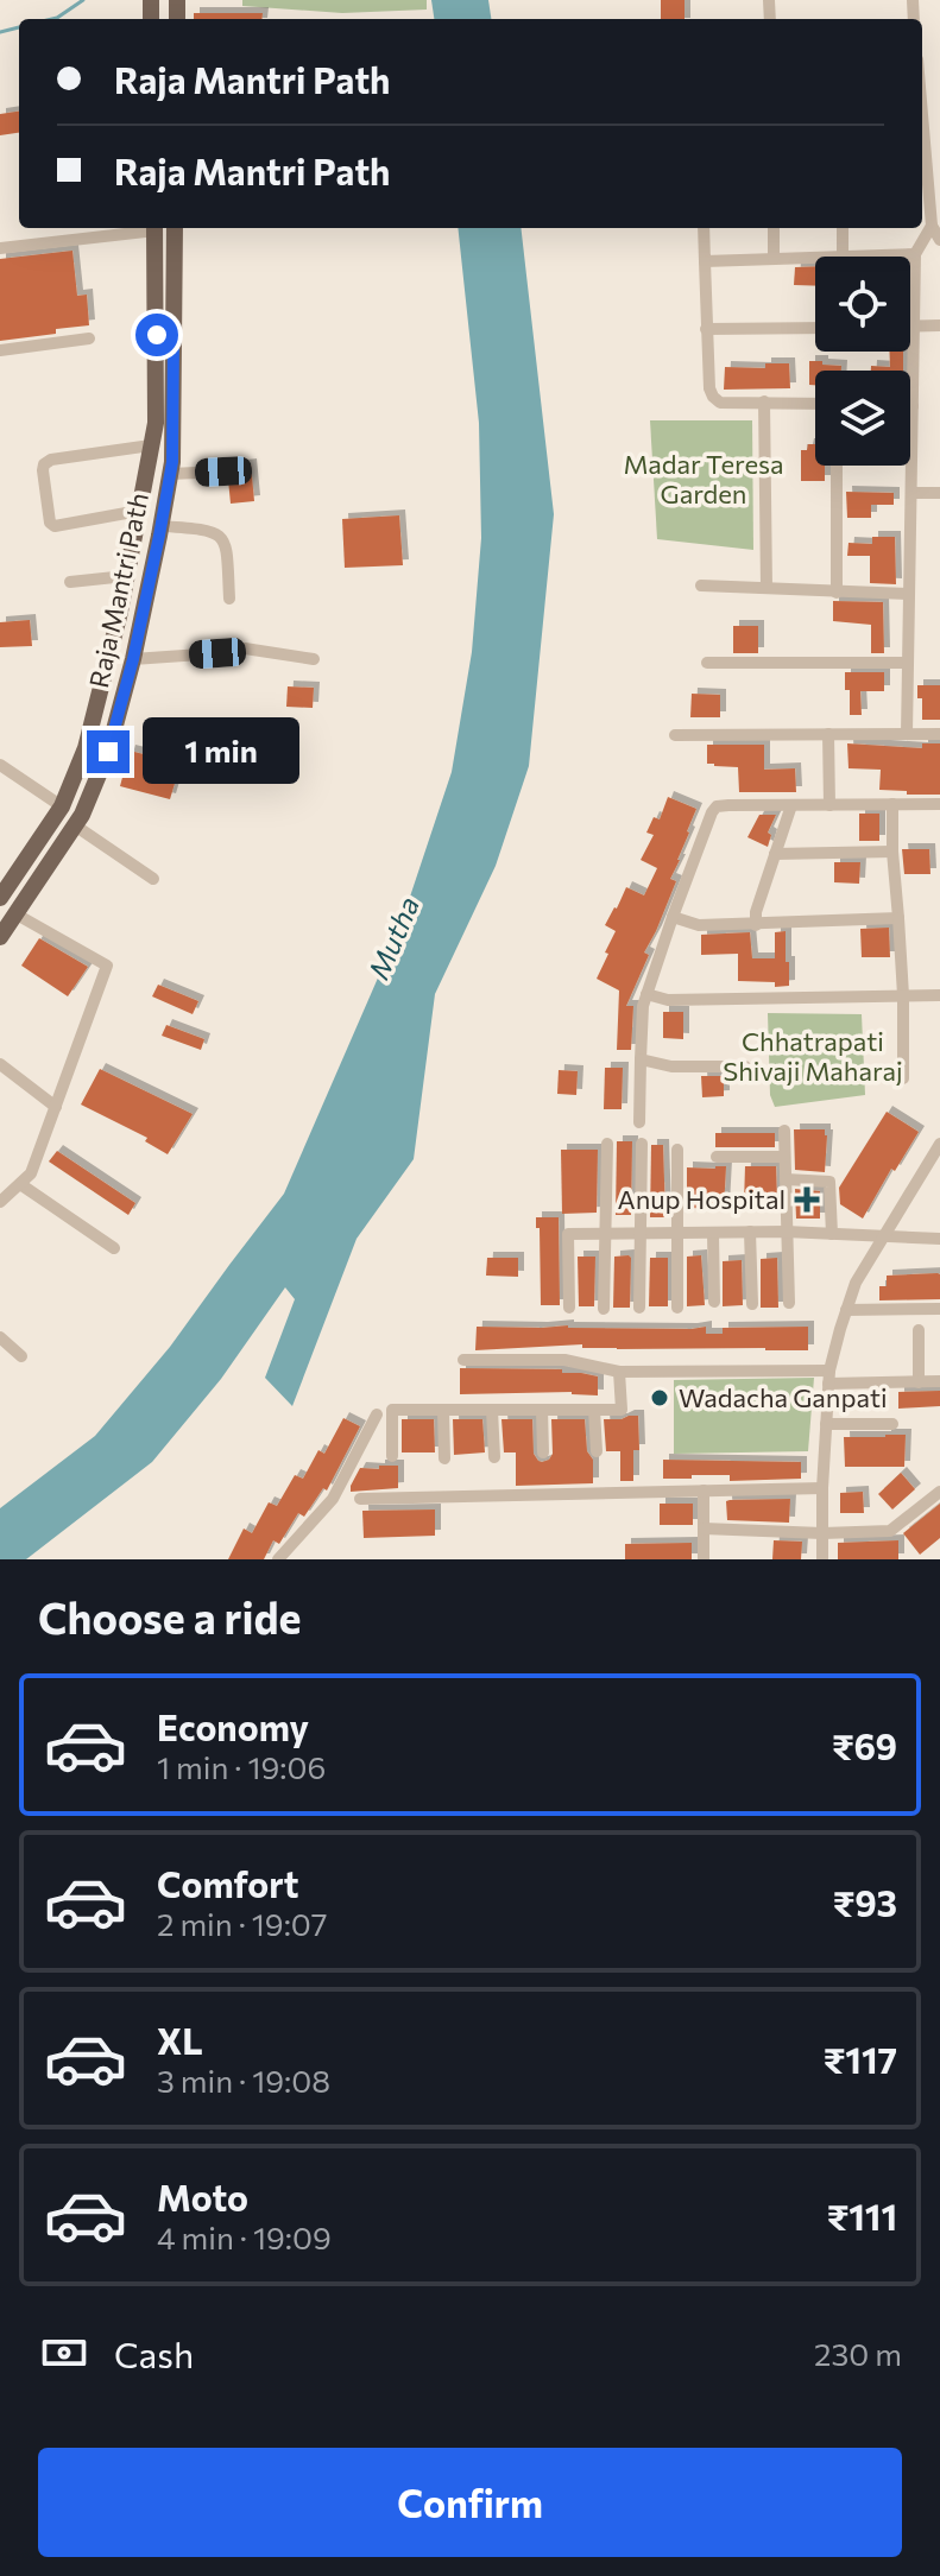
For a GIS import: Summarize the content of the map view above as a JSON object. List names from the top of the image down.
{
  "streets": {
    "main road": ["Raja Mantri Path"]
  },
  "water": ["Mutha"],
  "parks": ["Madar Teresa Garden", "Chhatrapati Shivaji Maharaj"],
  "places": {
    "health": ["Anup Hospital"],
    "other": ["Wadacha Ganpati"]
  },
  "page": {
    "banner": ["Raja Mantri Path", "Raja Mantri Path"],
    "bubble": "1 min",
    "heading": "Choose a ride",
    "list": [
      {
        "name": "Economy",
        "note": "1 min · 19:06",
        "value": "₹69"
      },
      {
        "name": "Comfort",
        "note": "2 min · 19:07",
        "value": "₹93"
      },
      {
        "name": "XL",
        "note": "3 min · 19:08",
        "value": "₹117"
      },
      {
        "name": "Moto",
        "note": "4 min · 19:09",
        "value": "₹111"
      }
    ],
    "pay": ["Cash", "230 m"],
    "buttons": "Confirm"
  }
}
